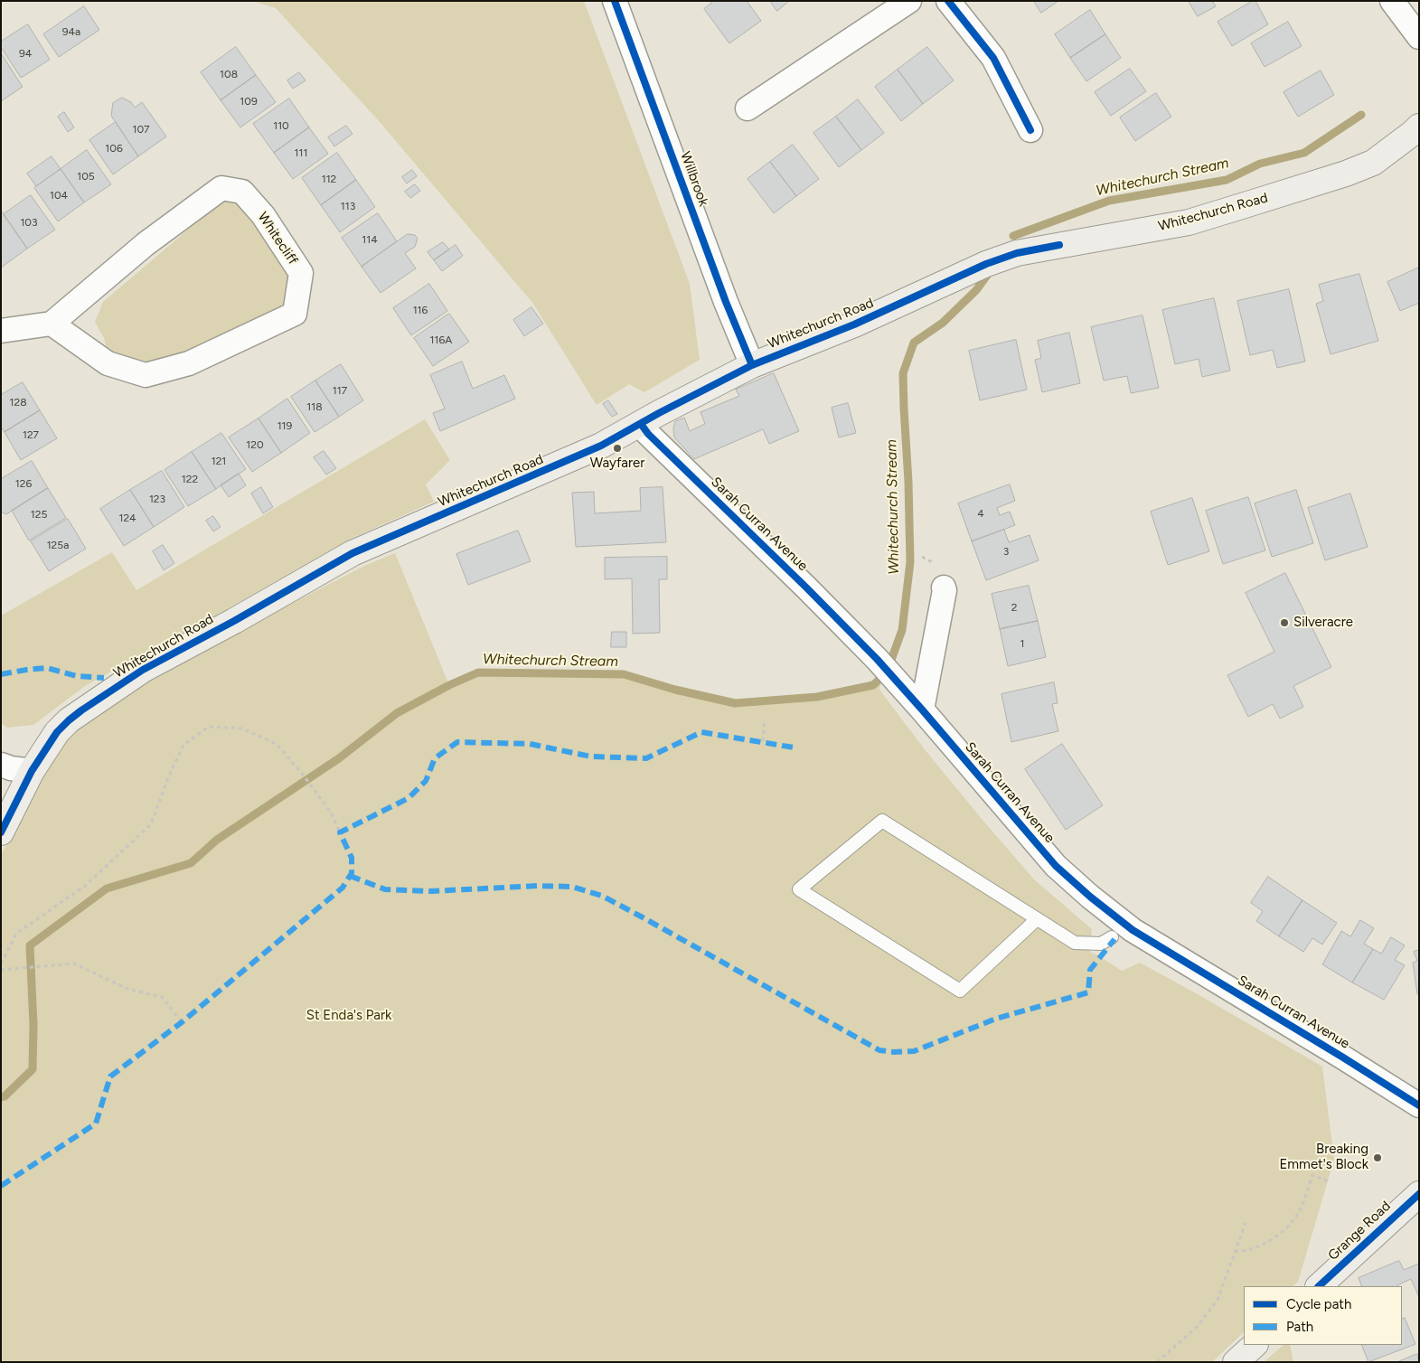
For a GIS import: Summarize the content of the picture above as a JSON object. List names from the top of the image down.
{
  "streets": {
    "street": [
      "Willbrook",
      "Whitechurch Road",
      "Whitecliff",
      "Sarah Curran Avenue",
      "Grange Road"
    ]
  },
  "crossings": [
    ["Willbrook", "Whitechurch Road"],
    ["Whitechurch Road", "Sarah Curran Avenue"]
  ],
  "water": ["Whitechurch Stream"],
  "parks": ["St Enda's Park"],
  "places": ["Wayfarer", "Silveracre", "Breaking Emmet's Block"],
  "house_numbers": [
    "94a",
    "94",
    "108",
    "109",
    "110",
    "107",
    "106",
    "111",
    "105",
    "112",
    "104",
    "113",
    "103",
    "114",
    "116",
    "116A",
    "117",
    "128",
    "118",
    "119",
    "127",
    "120",
    "121",
    "122",
    "126",
    "123",
    "4",
    "125",
    "124",
    "125a",
    "3",
    "2",
    "1"
  ],
  "legend": ["Cycle path", "Path"]
}
